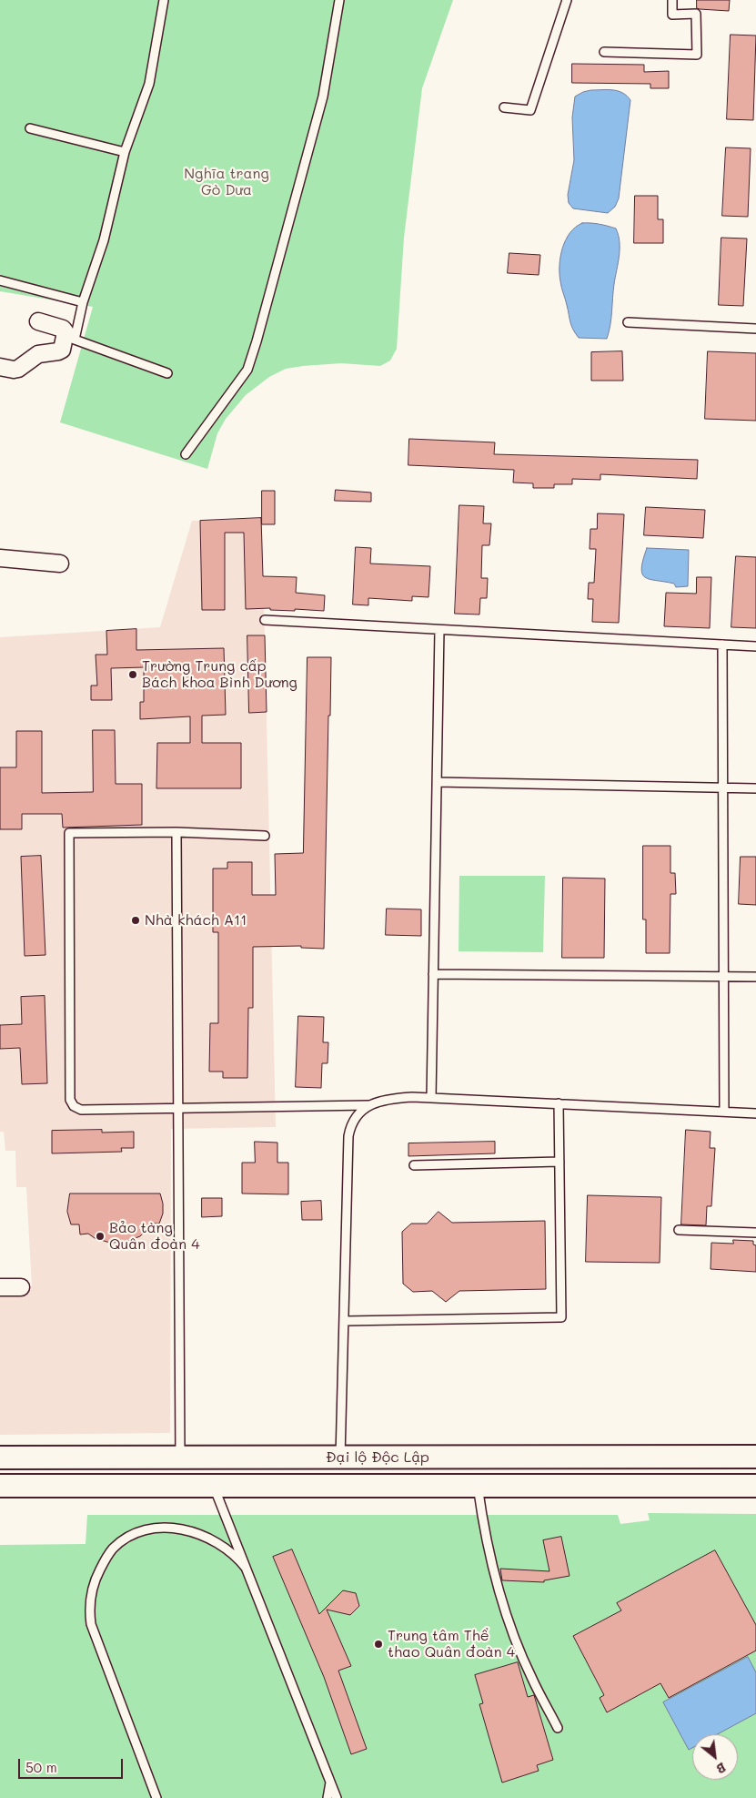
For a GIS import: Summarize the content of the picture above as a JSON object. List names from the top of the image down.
{
  "streets": {
    "main road": ["Đại lộ Độc Lập"]
  },
  "parks": ["Nghĩa trang Gò Dưa"],
  "places": [
    "Trường Trung cấp Bách khoa Bình Dương",
    "Nhà khách A11",
    "Bảo tàng Quân đoàn 4",
    "Trung tâm Thể thao Quân đoàn 4"
  ],
  "scale_bar": "50 m",
  "north": "bottom right"
}
